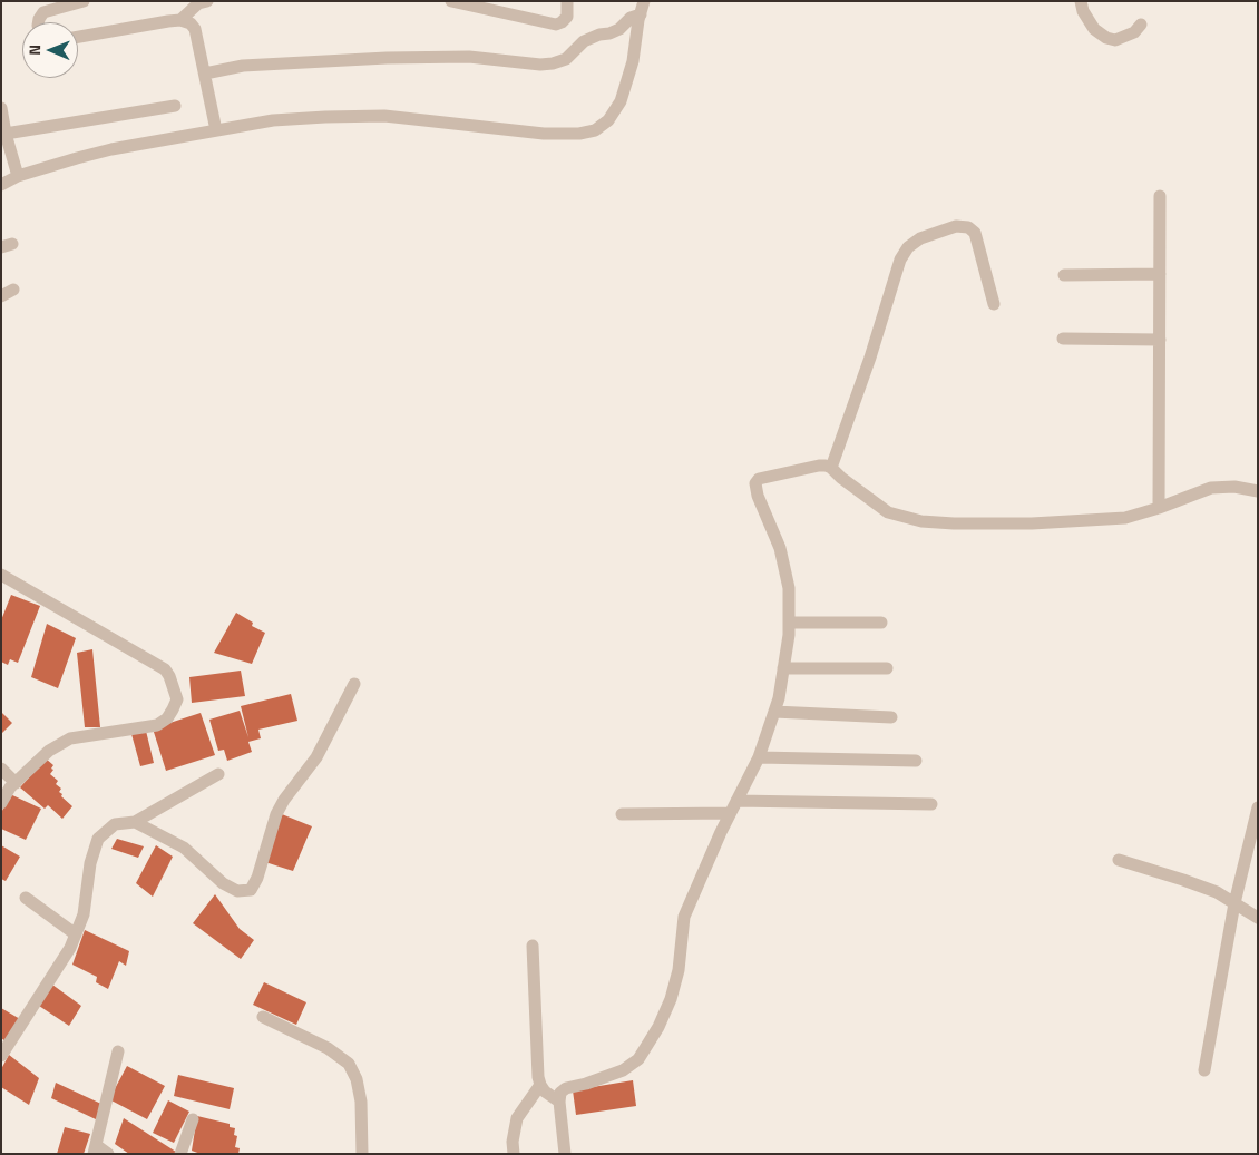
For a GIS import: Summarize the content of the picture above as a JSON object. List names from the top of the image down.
{
  "north": "left"
}
